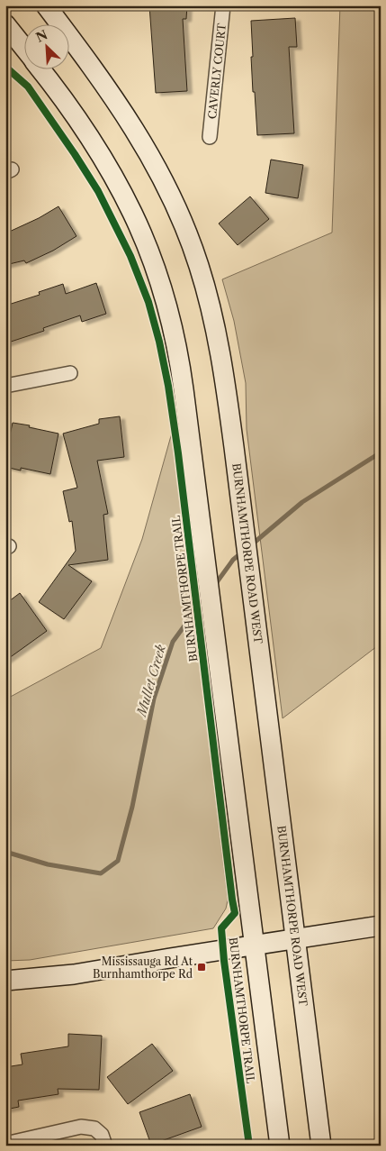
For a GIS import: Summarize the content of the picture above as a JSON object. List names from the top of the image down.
{
  "streets": {
    "main road": ["BURNHAMTHORPE ROAD WEST"],
    "street": ["CAVERLY COURT"],
    "cycle path": ["BURNHAMTHORPE TRAIL"]
  },
  "water": ["Mullet Creek"],
  "places": {
    "transit": ["Mississauga Rd At Burnhamthorpe Rd"]
  },
  "north": "top left"
}
